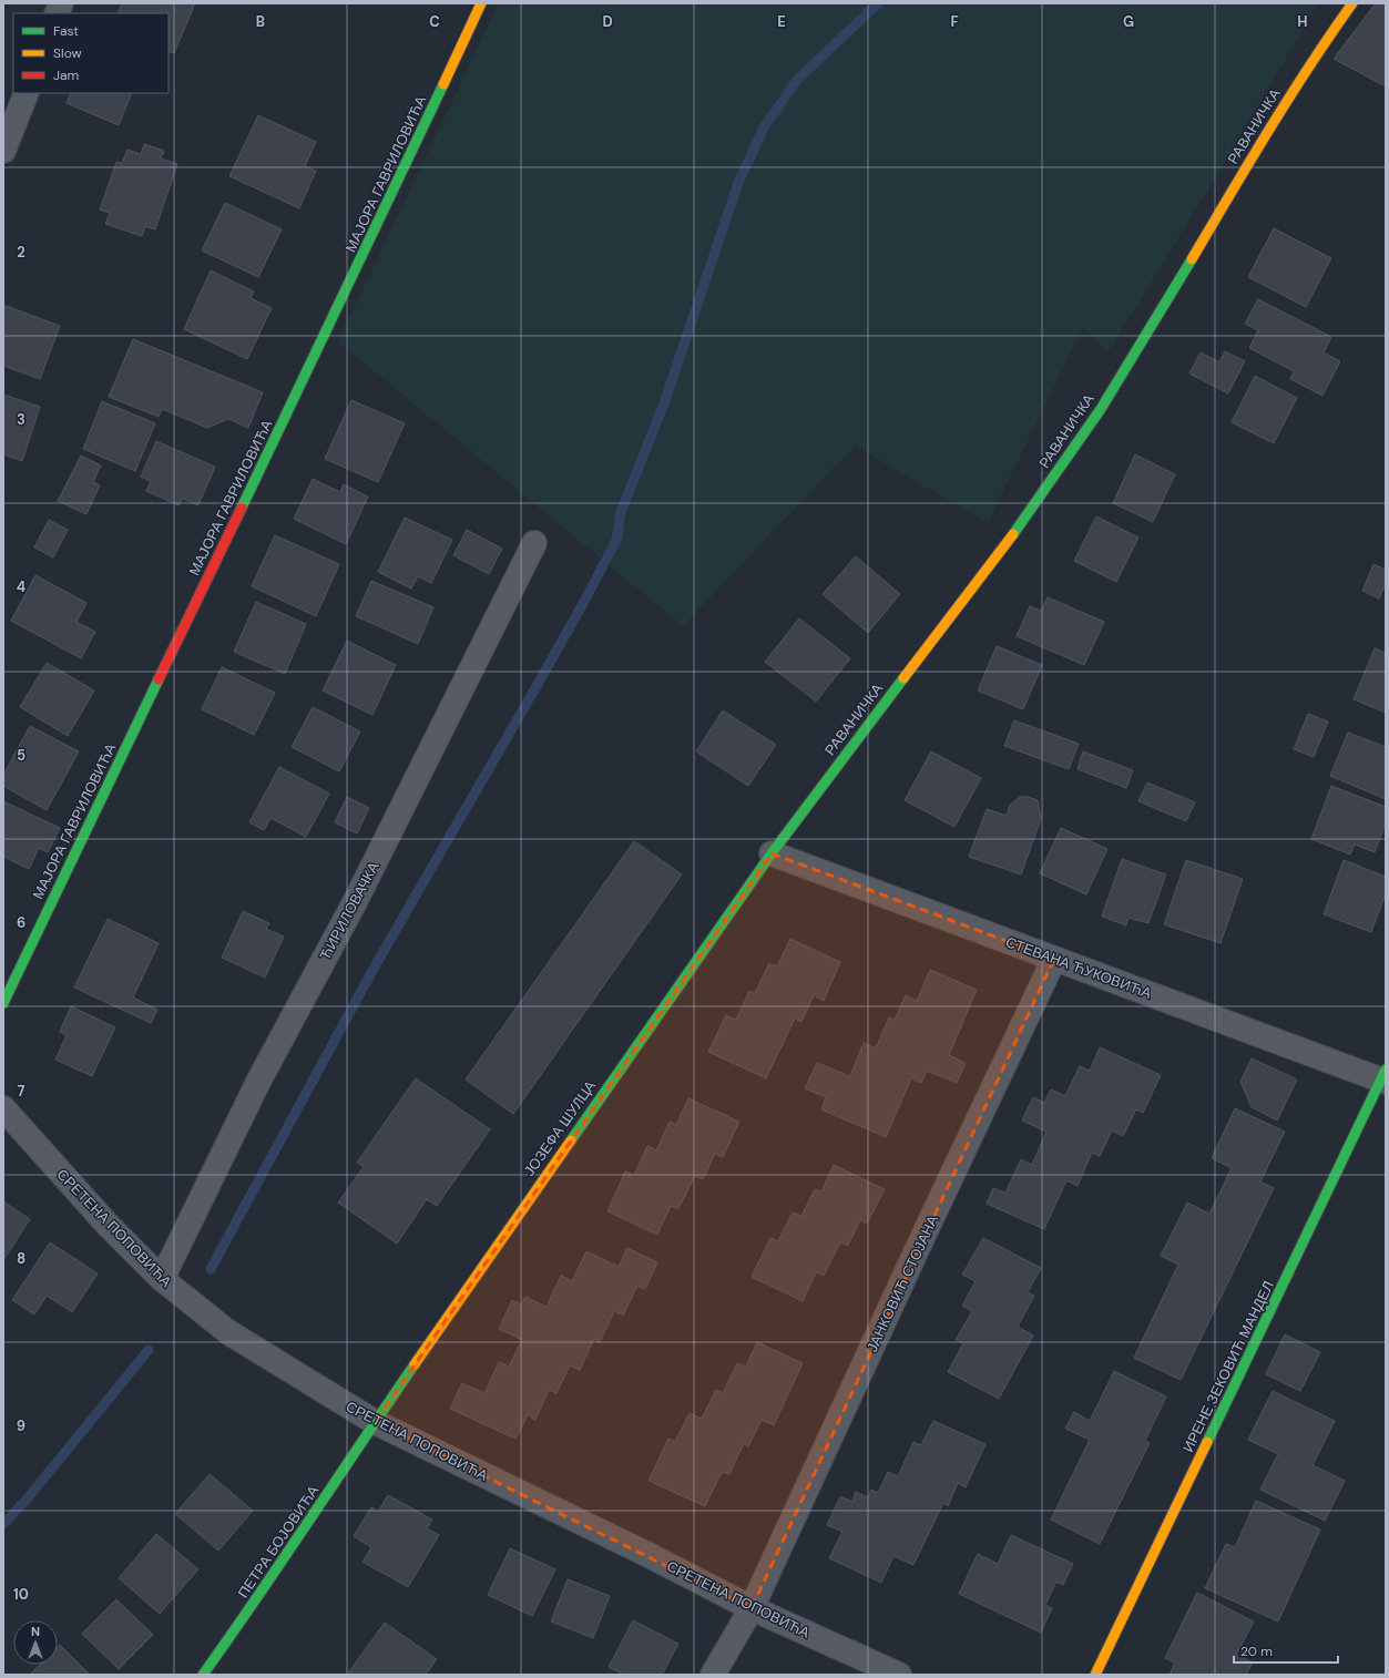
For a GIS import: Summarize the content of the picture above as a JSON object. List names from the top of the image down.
{
  "streets": {
    "street": [
      "РАВАНИЧКА",
      "МАЈОРА ГАВРИЛОВИЋА",
      "ЋИРИЛОВАЧКА",
      "СТЕВАНА ЋУКОВИЋА",
      "ЈОЗЕФА ШУЛЦА",
      "СРЕТЕНА ПОПОВИЋА",
      "ЈАНКОВИЋ СТОЈАНА",
      "ИРЕНЕ ЗЕКОВИЋ МАНДЕЛ",
      "ПЕТРА БОЈОВИЋА"
    ]
  },
  "crossings": [
    ["РАВАНИЧКА", "СТЕВАНА ЋУКОВИЋА"],
    ["РАВАНИЧКА", "ЈОЗЕФА ШУЛЦА"],
    ["ЋИРИЛОВАЧКА", "СРЕТЕНА ПОПОВИЋА"],
    ["СТЕВАНА ЋУКОВИЋА", "ЈОЗЕФА ШУЛЦА"],
    ["СТЕВАНА ЋУКОВИЋА", "ЈАНКОВИЋ СТОЈАНА"],
    ["СТЕВАНА ЋУКОВИЋА", "ИРЕНЕ ЗЕКОВИЋ МАНДЕЛ"],
    ["ЈОЗЕФА ШУЛЦА", "СРЕТЕНА ПОПОВИЋА"],
    ["ЈОЗЕФА ШУЛЦА", "ПЕТРА БОЈОВИЋА"],
    ["СРЕТЕНА ПОПОВИЋА", "ЈАНКОВИЋ СТОЈАНА"],
    ["СРЕТЕНА ПОПОВИЋА", "ПЕТРА БОЈОВИЋА"]
  ],
  "legend": ["Fast", "Slow", "Jam"],
  "scale_bar": "20 m",
  "north": "top",
  "grid": {
    "columns": [
      "B",
      "C",
      "D",
      "E",
      "F",
      "G",
      "H"
    ],
    "rows": [
      "2",
      "3",
      "4",
      "5",
      "6",
      "7",
      "8",
      "9",
      "10"
    ]
  }
}
